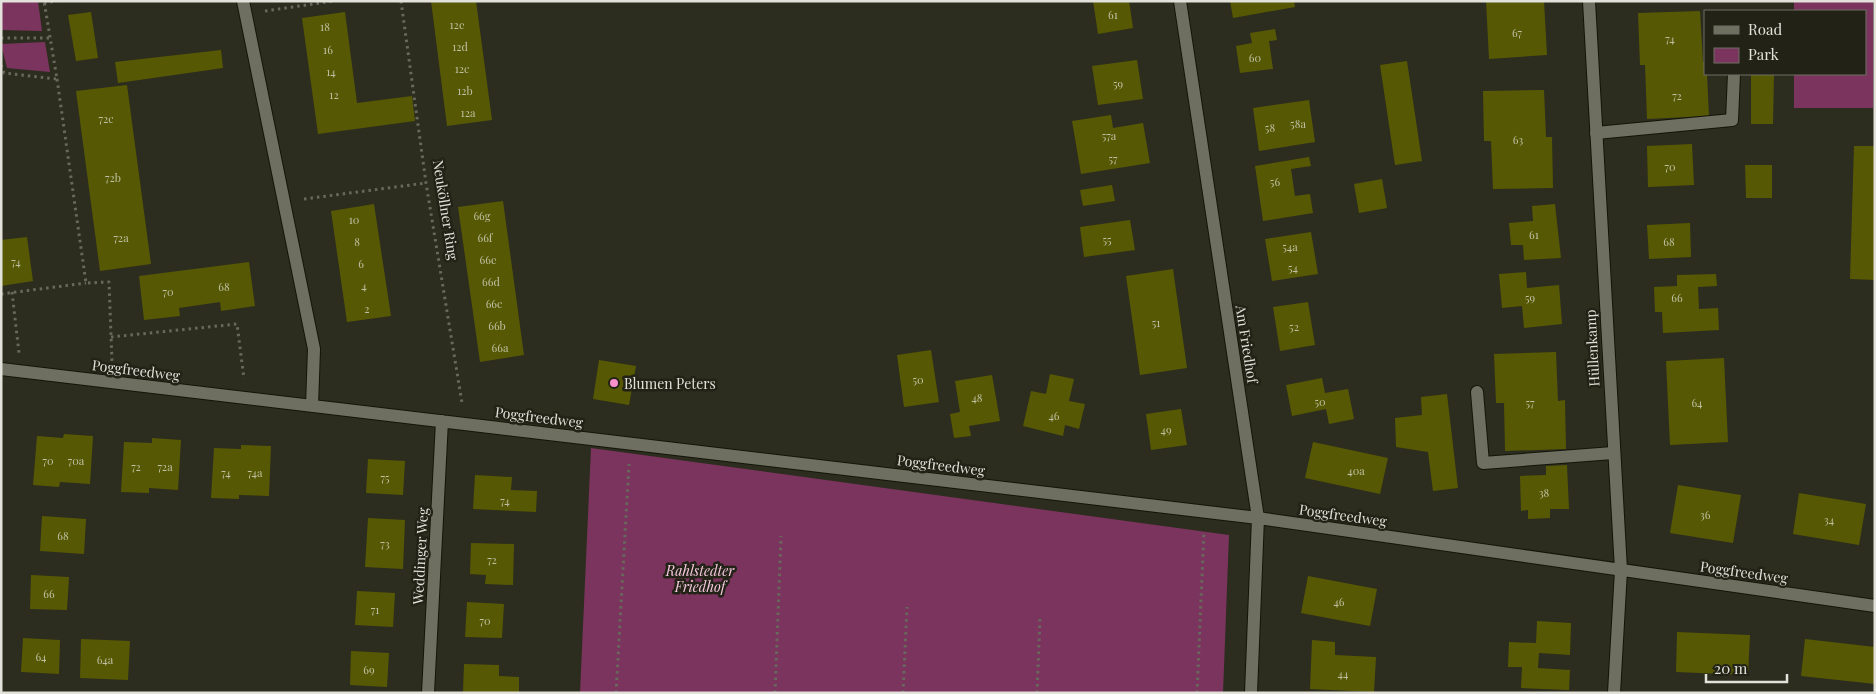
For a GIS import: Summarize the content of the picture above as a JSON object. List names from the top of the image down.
{
  "streets": {
    "street": [
      "Am Friedhof",
      "Hüllenkamp",
      "Poggfreedweg",
      "Weddinger Weg"
    ],
    "path": ["Neuköllner Ring"]
  },
  "crossings": [
    ["Neuköllner Ring", "Poggfreedweg"],
    ["Am Friedhof", "Poggfreedweg"],
    ["Hüllenkamp", "Poggfreedweg"],
    ["Poggfreedweg", "Weddinger Weg"]
  ],
  "parks": ["Rahlstedter Friedhof"],
  "places": ["Blumen Peters"],
  "house_numbers": [
    "61",
    "12e",
    "18",
    "67",
    "74",
    "12d",
    "16",
    "60",
    "12c",
    "14",
    "59",
    "12b",
    "12",
    "72",
    "12a",
    "72c",
    "58a",
    "58",
    "57a",
    "63",
    "57",
    "70",
    "72b",
    "56",
    "66g",
    "10",
    "61",
    "72a",
    "66f",
    "55",
    "8",
    "68",
    "54a",
    "66e",
    "74",
    "6",
    "54",
    "66d",
    "4",
    "68",
    "70",
    "59",
    "66",
    "66c",
    "2",
    "51",
    "66b",
    "52",
    "66a",
    "50",
    "48",
    "50",
    "57",
    "64",
    "46",
    "49",
    "70",
    "70a",
    "72",
    "72a",
    "40a",
    "74",
    "74a",
    "75",
    "38",
    "74",
    "36",
    "34",
    "68",
    "73",
    "72",
    "66",
    "46",
    "71",
    "70",
    "64",
    "64a",
    "69",
    "44"
  ],
  "legend": ["Road", "Park"],
  "scale_bar": "20 m"
}
